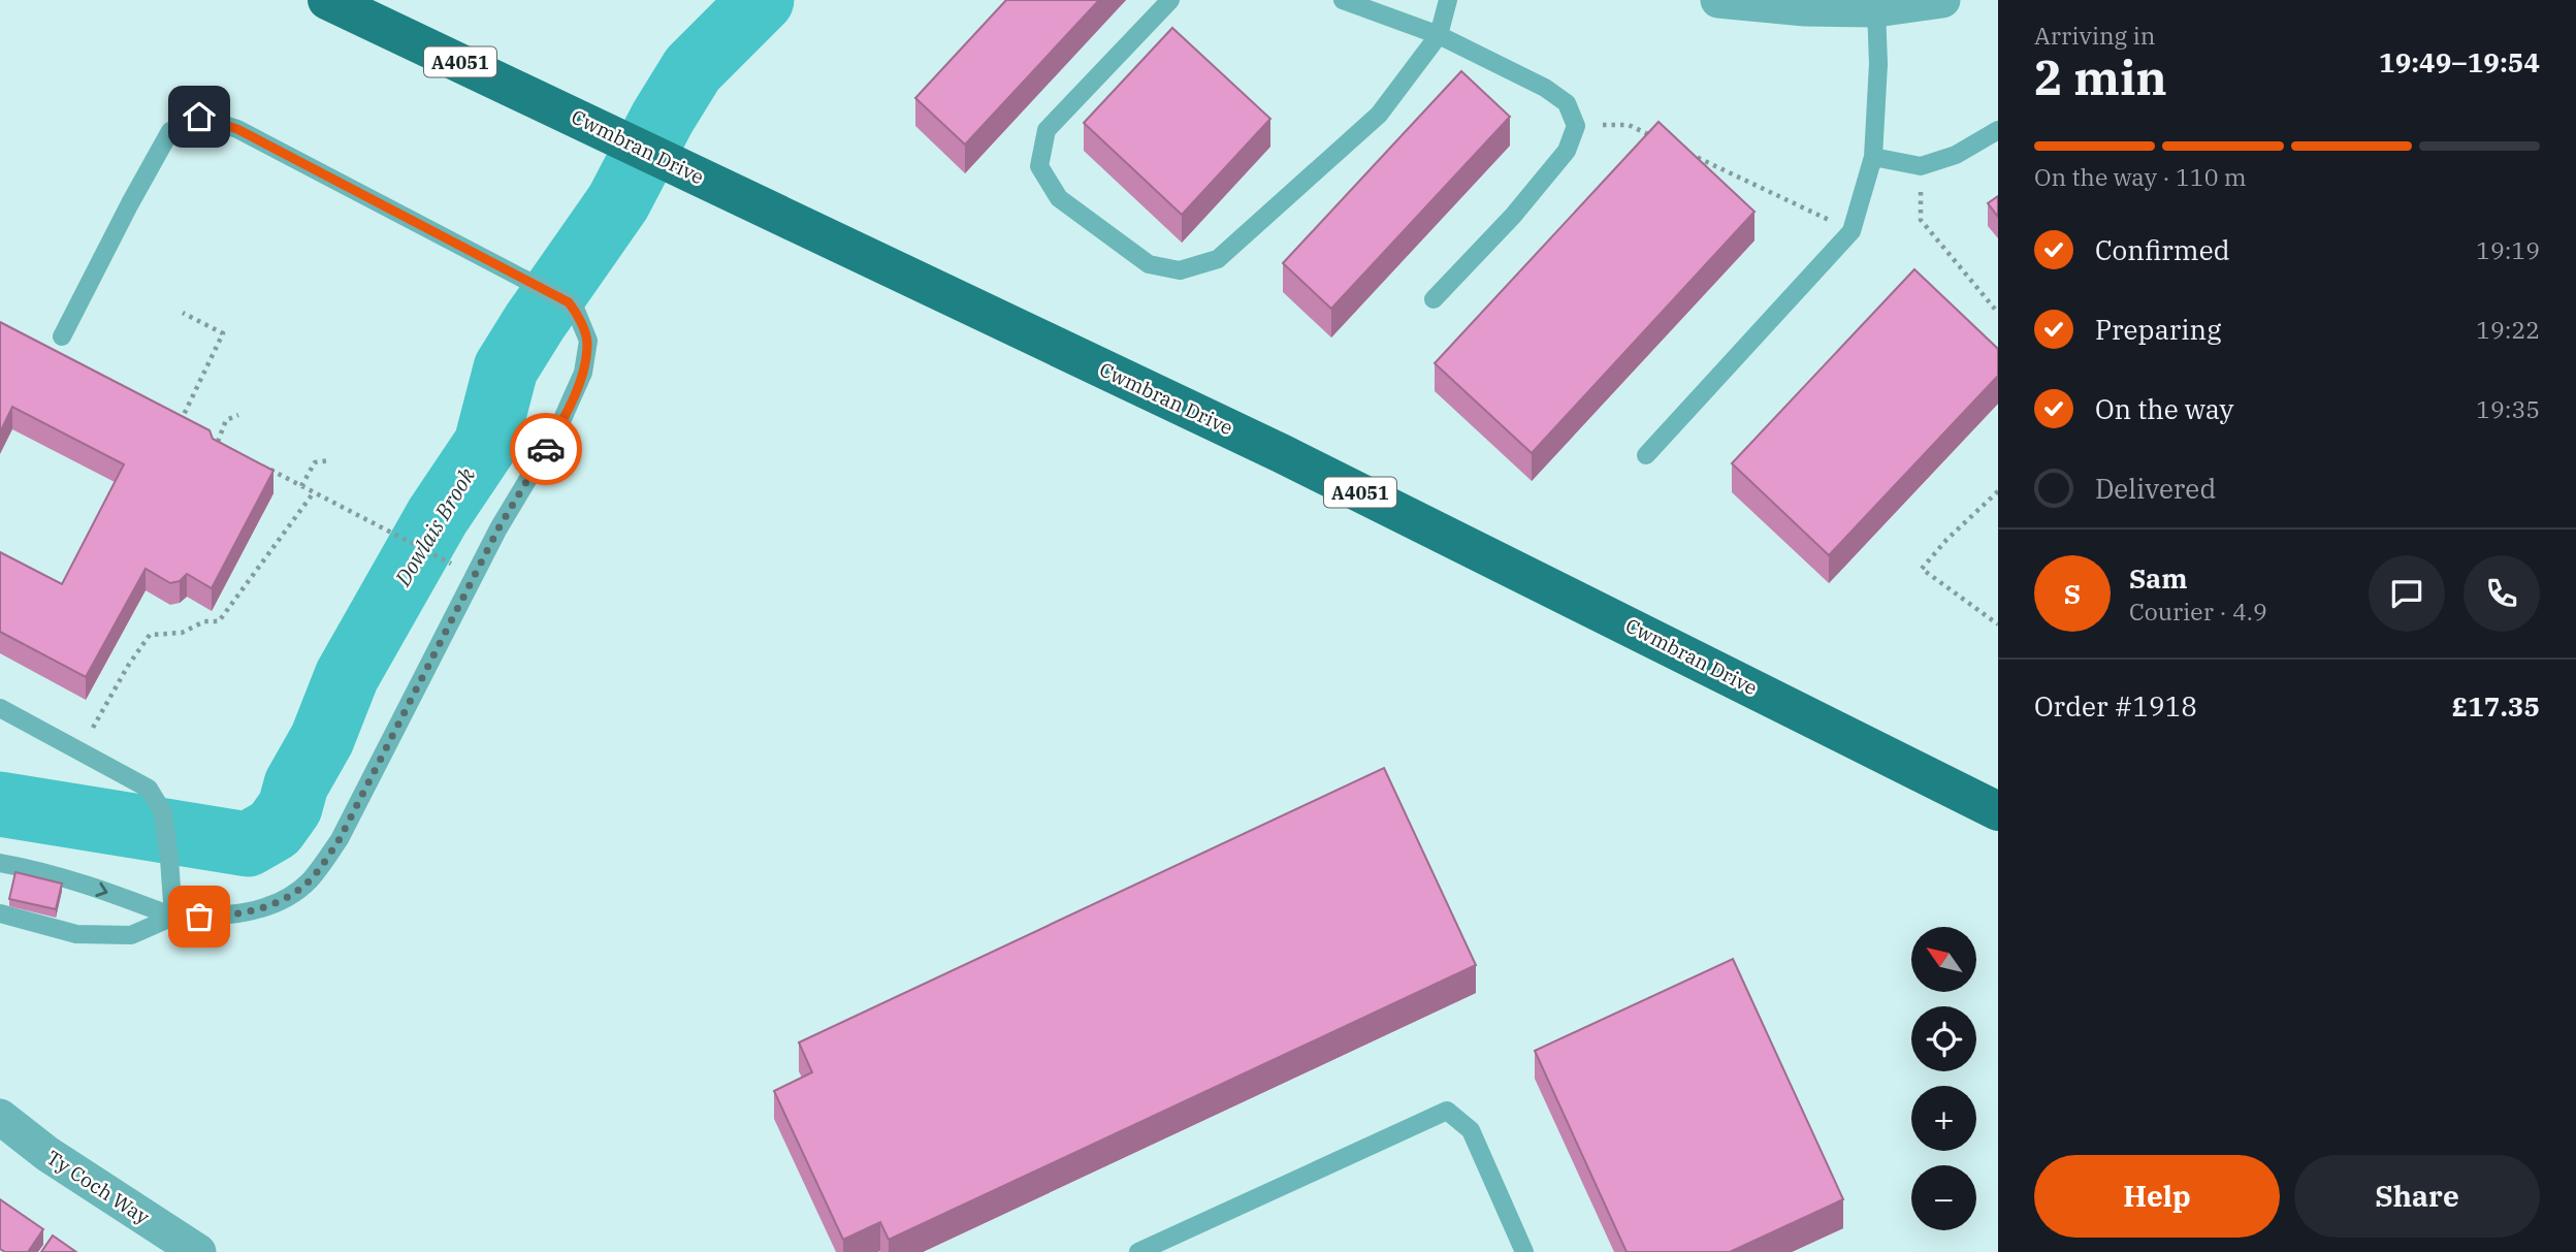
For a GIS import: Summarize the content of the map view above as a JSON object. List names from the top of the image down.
{
  "streets": {
    "main road": ["A4051", "Cwmbran Drive"],
    "street": ["Ty Coch Way"]
  },
  "water": ["Dowlais Brook"],
  "north": "top left",
  "page": {
    "heading": ["2 min", "Arriving in", "19:49–19:54"],
    "panel": [
      "Sam",
      "Courier · 4.9",
      "Order #1918",
      "£17.35"
    ],
    "bar": "On the way · 110 m",
    "list": [
      ["Confirmed", "19:19"],
      ["Preparing", "19:22"],
      ["On the way", "19:35"],
      "Delivered"
    ],
    "round": "S",
    "map_buttons": ["+", "−"],
    "buttons": ["Help", "Share"]
  }
}
